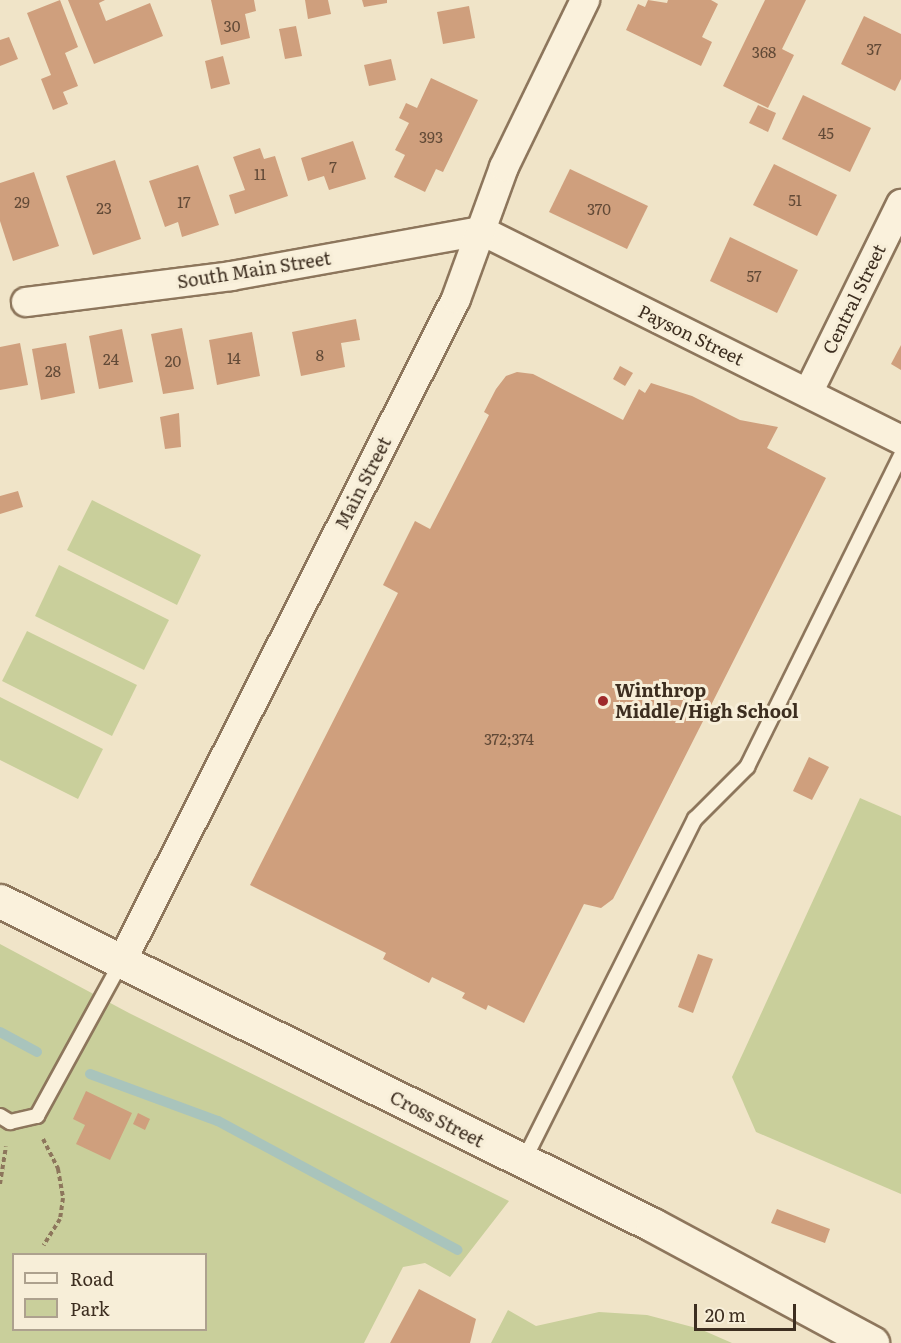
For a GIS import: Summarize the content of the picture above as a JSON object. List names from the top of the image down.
{
  "streets": {
    "street": [
      "South Main Street",
      "Central Street",
      "Payson Street",
      "Main Street",
      "Cross Street"
    ]
  },
  "crossings": [
    ["South Main Street", "Payson Street"],
    ["South Main Street", "Main Street"],
    ["Central Street", "Payson Street"],
    ["Payson Street", "Main Street"],
    ["Main Street", "Cross Street"]
  ],
  "places": ["Winthrop Middle/High School"],
  "house_numbers": [
    "30",
    "37",
    "368",
    "45",
    "393",
    "7",
    "11",
    "51",
    "29",
    "17",
    "23",
    "370",
    "57",
    "8",
    "14",
    "24",
    "20",
    "28",
    "372;374"
  ],
  "legend": ["Road", "Park"],
  "scale_bar": "20 m"
}
